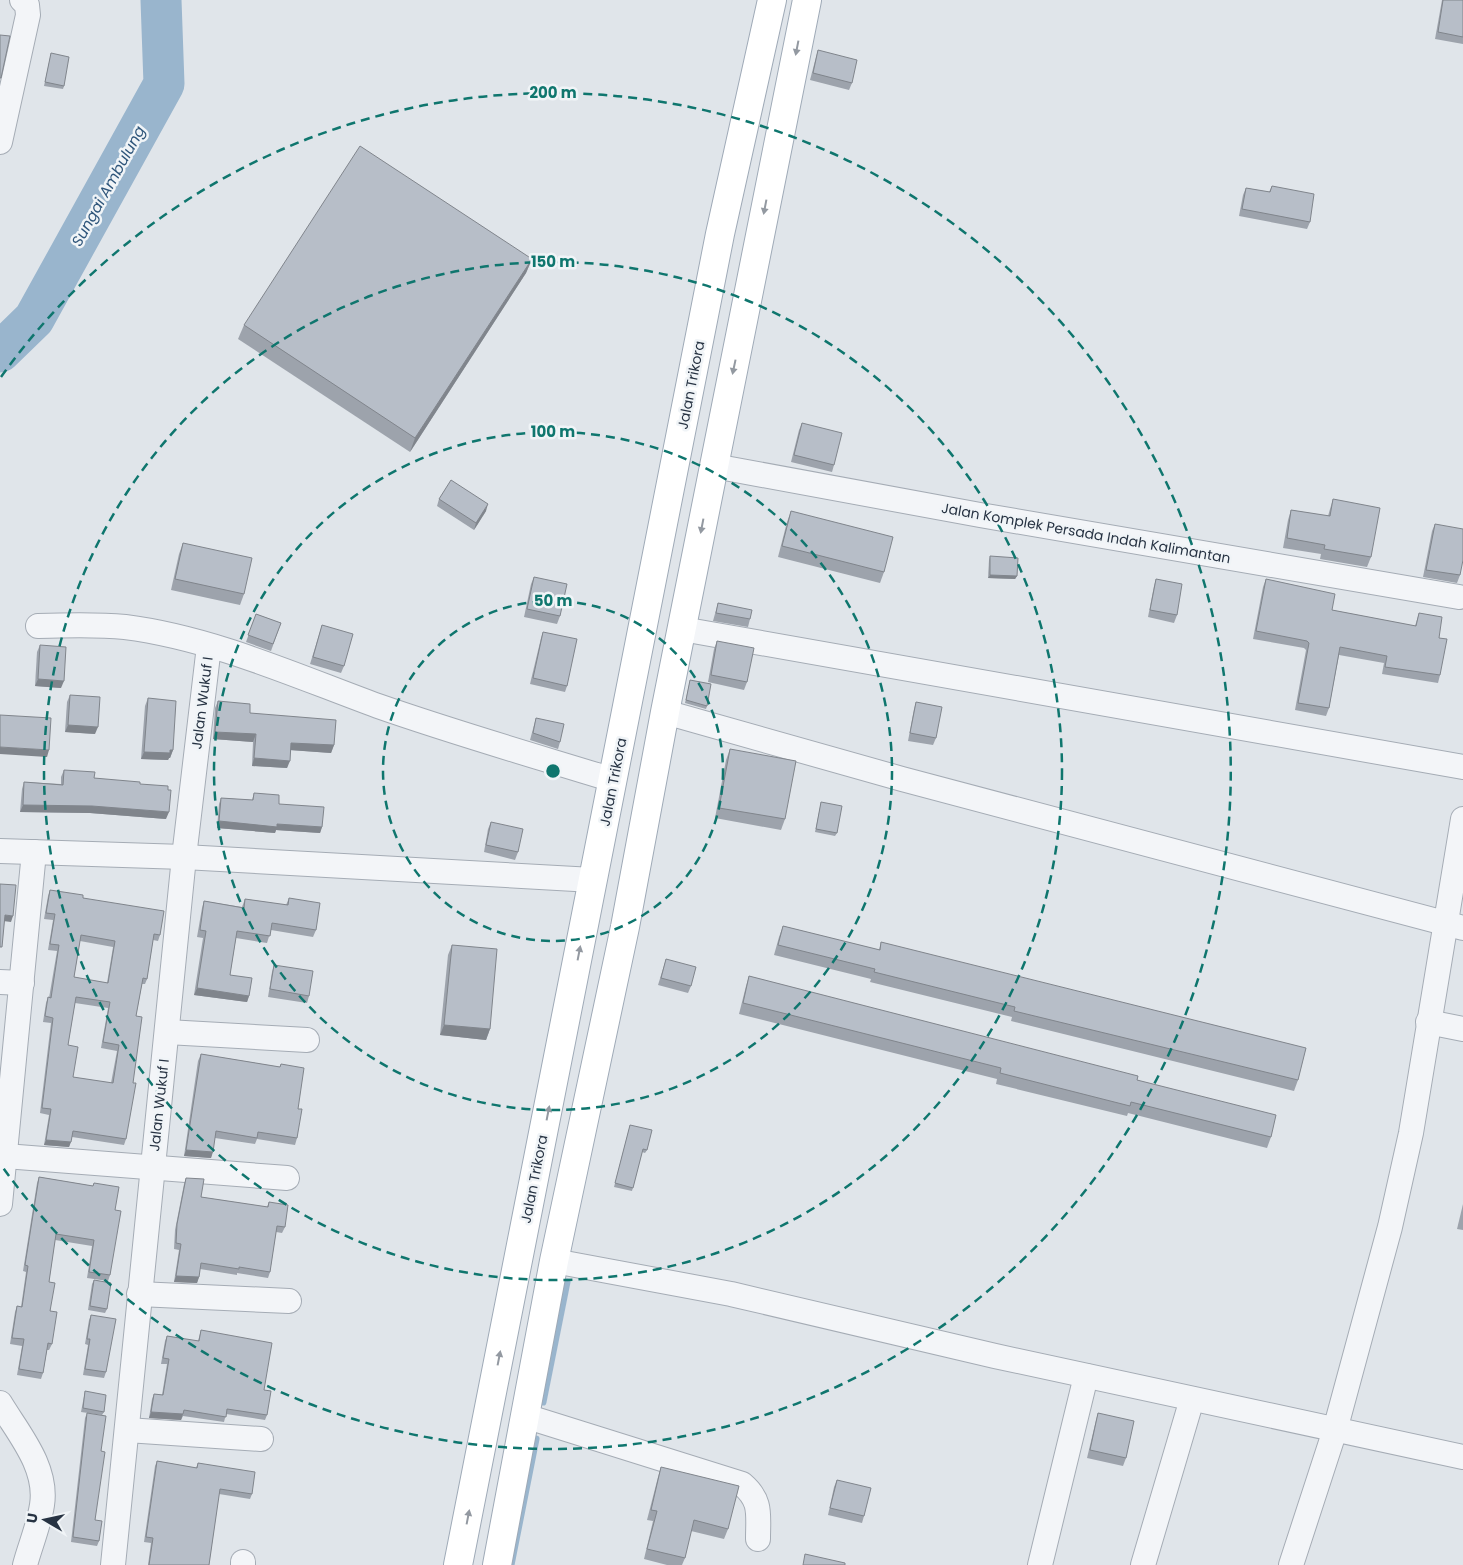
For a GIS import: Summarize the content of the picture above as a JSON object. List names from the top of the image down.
{
  "streets": {
    "main road": ["Jalan Trikora"],
    "street": ["Jalan Komplek Persada Indah Kalimantan", "Jalan Wukuf I"]
  },
  "water": ["Sungai Ambulung"],
  "north": "left",
  "rings": [
    "200 m",
    "150 m",
    "100 m",
    "50 m"
  ]
}
